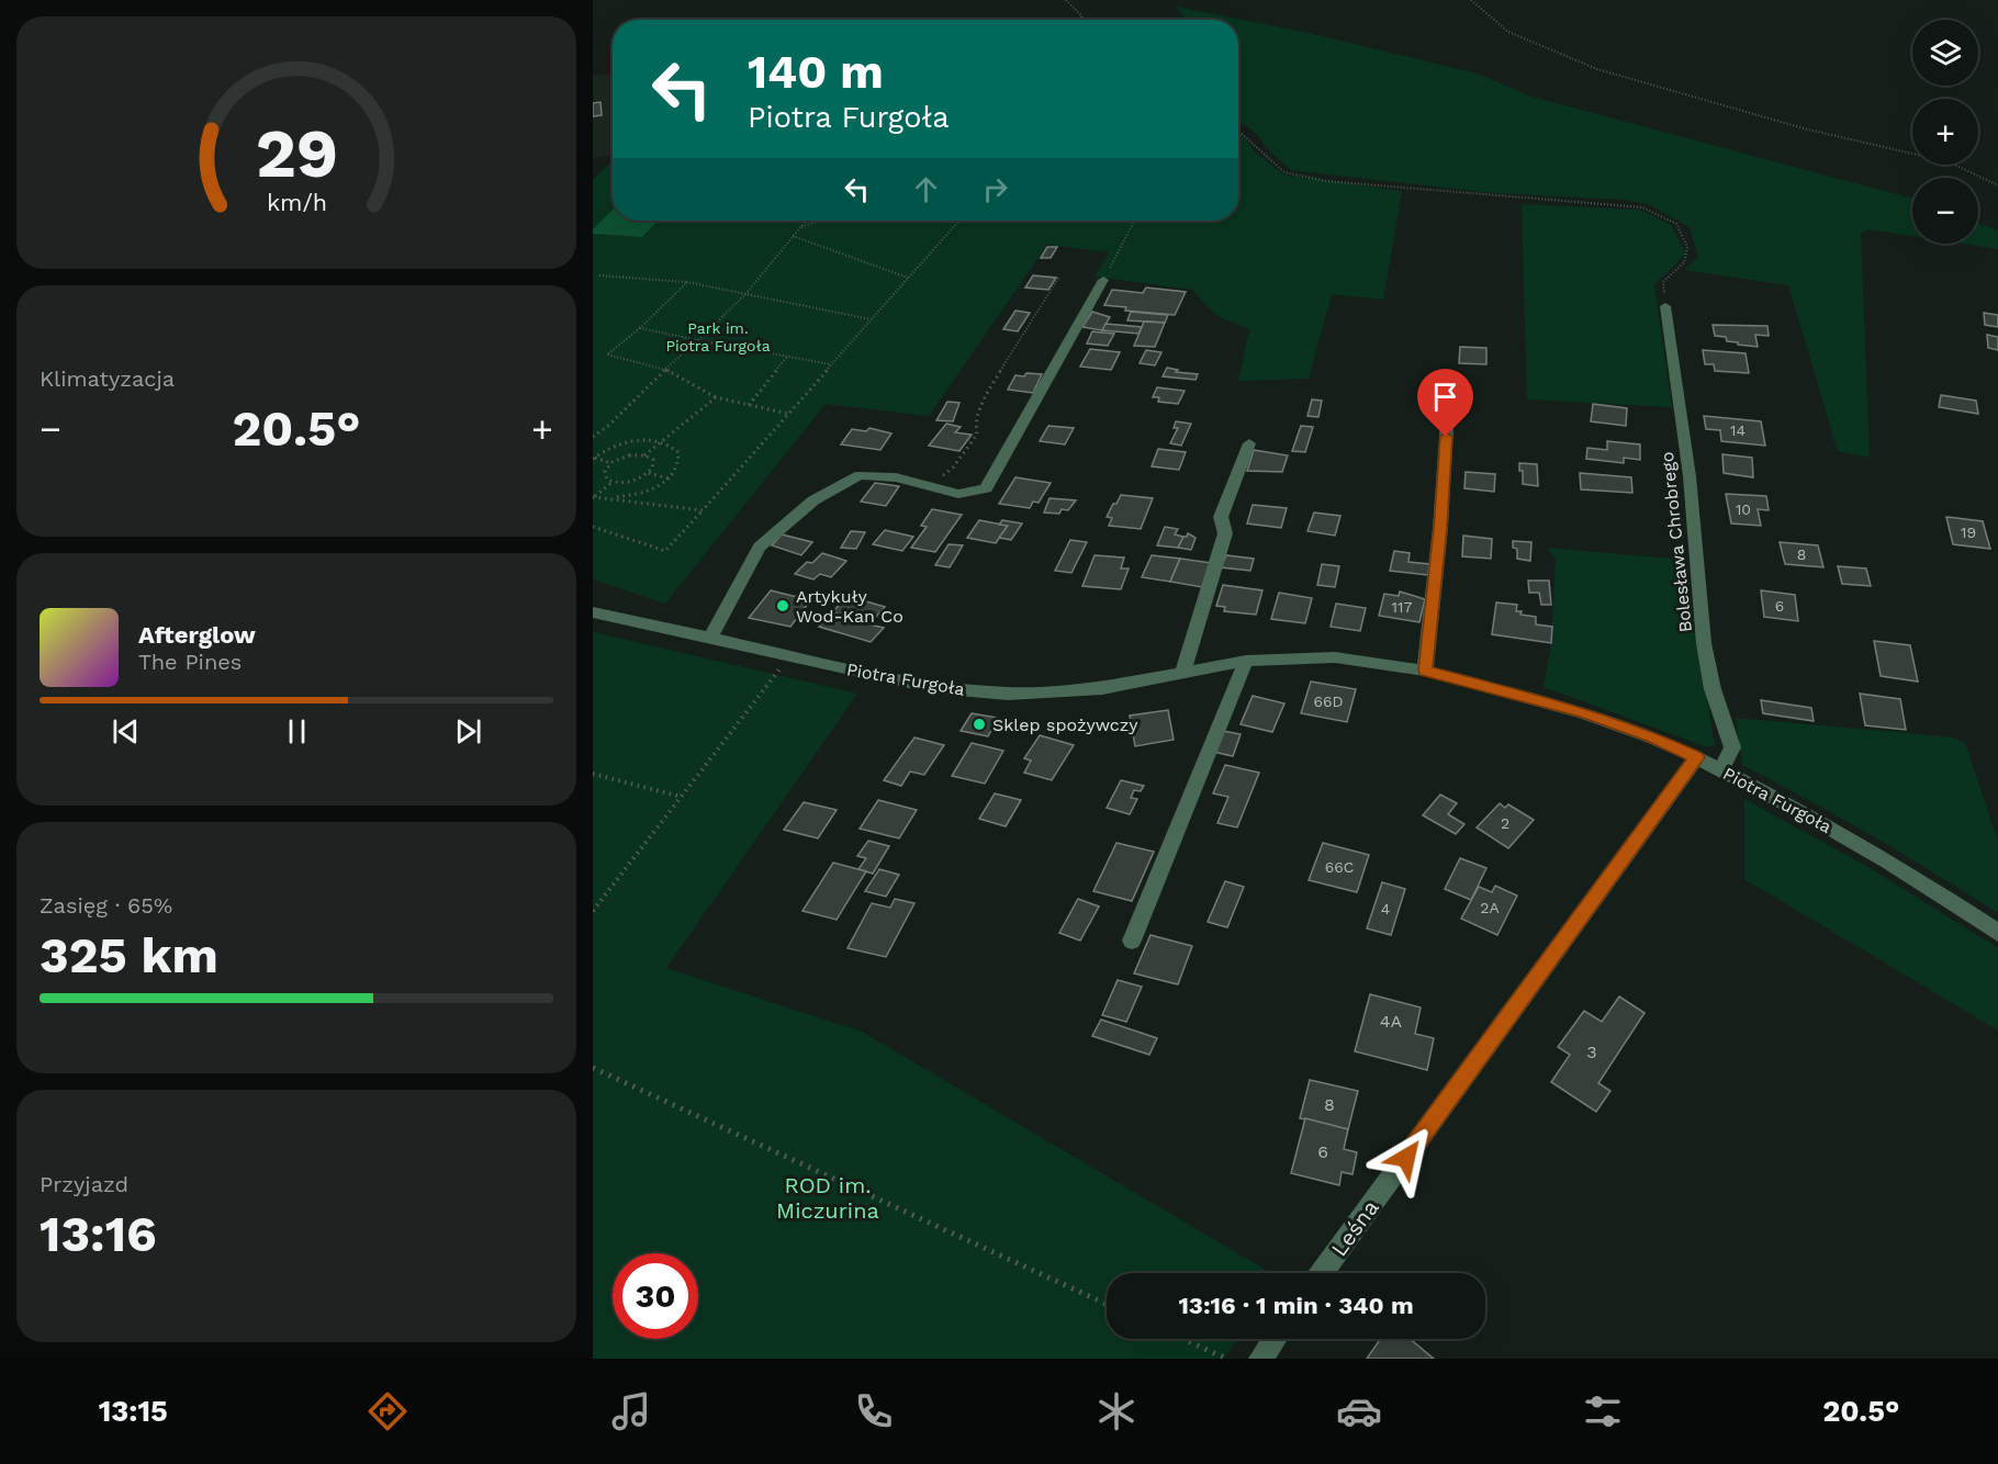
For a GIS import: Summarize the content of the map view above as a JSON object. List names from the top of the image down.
{
  "streets": {
    "street": ["Bolesława Chrobrego", "Piotra Furgoła", "Leśna"]
  },
  "crossings": [
    ["Bolesława Chrobrego", "Piotra Furgoła"],
    ["Piotra Furgoła", "Leśna"]
  ],
  "parks": ["Park im. Piotra Furgoła", "ROD im. Miczurina"],
  "places": ["Artykuły Wod-Kan Co", "Sklep spożywczy"],
  "house_numbers": [
    "14",
    "10",
    "19",
    "8",
    "6",
    "117",
    "66D",
    "2",
    "66C",
    "2A",
    "4",
    "4A",
    "3",
    "8",
    "6"
  ],
  "page": {
    "map_buttons": ["+", "−"],
    "turn": ["140 m", "Piotra Furgoła"],
    "tile": [
      "Klimatyzacja",
      ["Zasięg · 65%", "325 km"],
      ["Przyjazd", "13:16"]
    ],
    "heat": ["−", "20.5°", "+"],
    "song": ["Afterglow", "The Pines"],
    "limit": "30",
    "trip": "13:16 · 1 min · 340 m",
    "tabs": ["13:15", "20.5°"],
    "gauge": ["29", "km/h"]
  }
}
